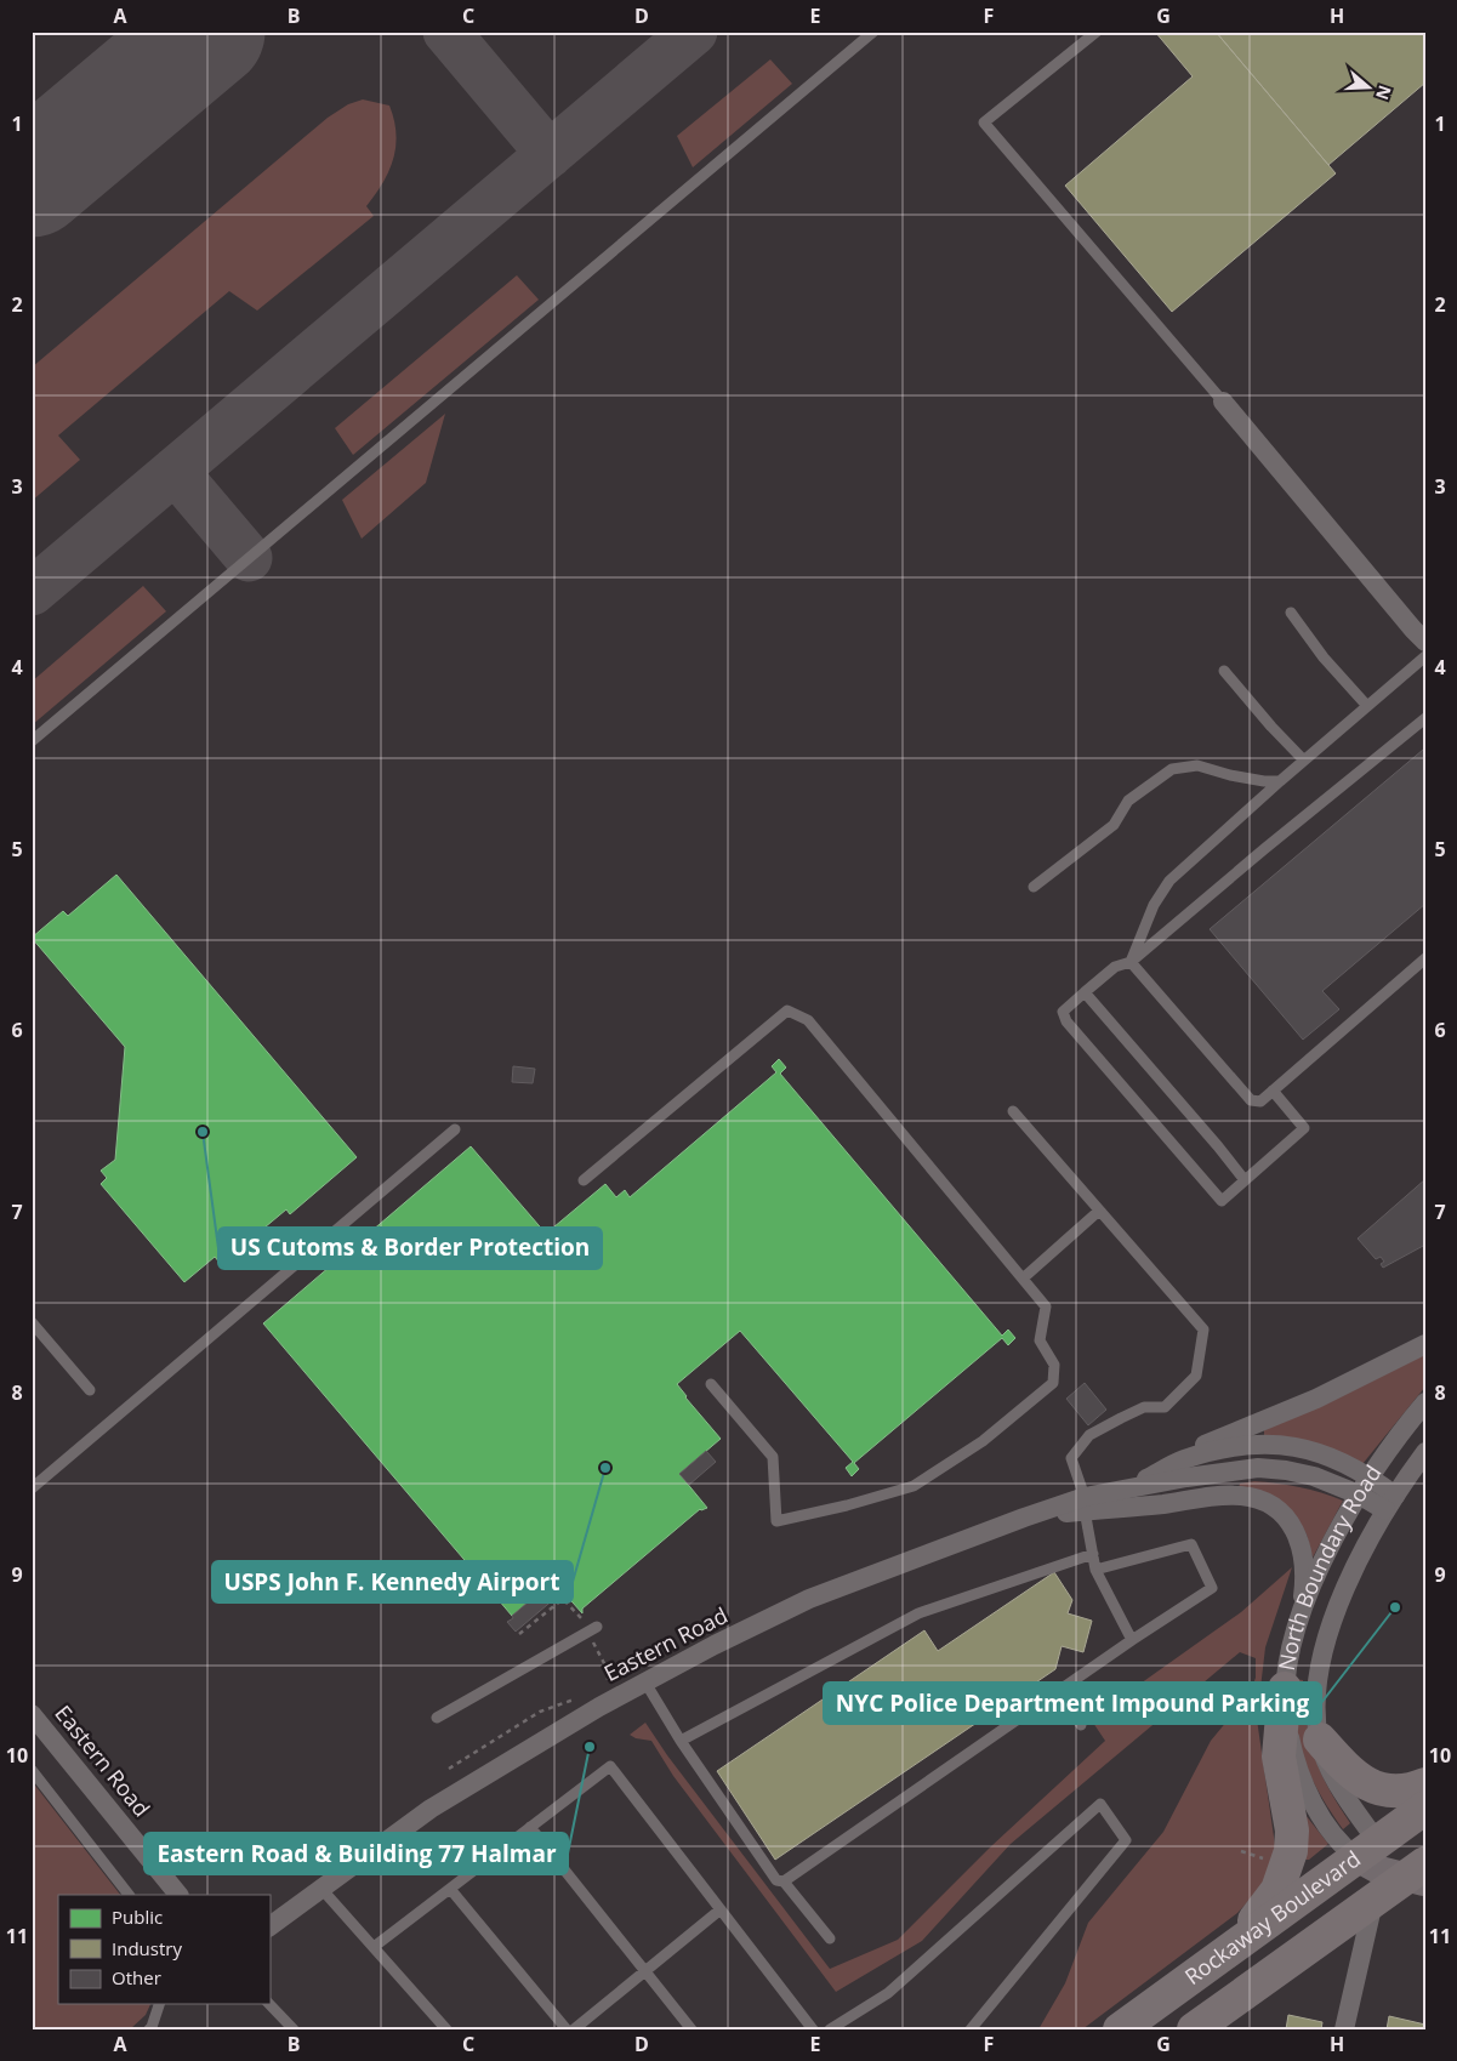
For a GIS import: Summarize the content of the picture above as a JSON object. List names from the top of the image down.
{
  "streets": {
    "highway": ["Rockaway Boulevard"],
    "main road": ["North Boundary Road"],
    "street": ["Eastern Road"]
  },
  "crossings": [
    ["North Boundary Road", "Eastern Road"],
    ["North Boundary Road", "Rockaway Boulevard"]
  ],
  "places": [
    "US Cutoms & Border Protection",
    "USPS John F. Kennedy Airport",
    "NYC Police Department Impound Parking",
    "Eastern Road & Building 77 Halmar"
  ],
  "legend": ["Public", "Industry", "Other"],
  "north": "right",
  "grid": {
    "columns": [
      "A",
      "B",
      "C",
      "D",
      "E",
      "F",
      "G",
      "H"
    ],
    "rows": [
      "1",
      "2",
      "3",
      "4",
      "5",
      "6",
      "7",
      "8",
      "9",
      "10",
      "11"
    ]
  }
}
